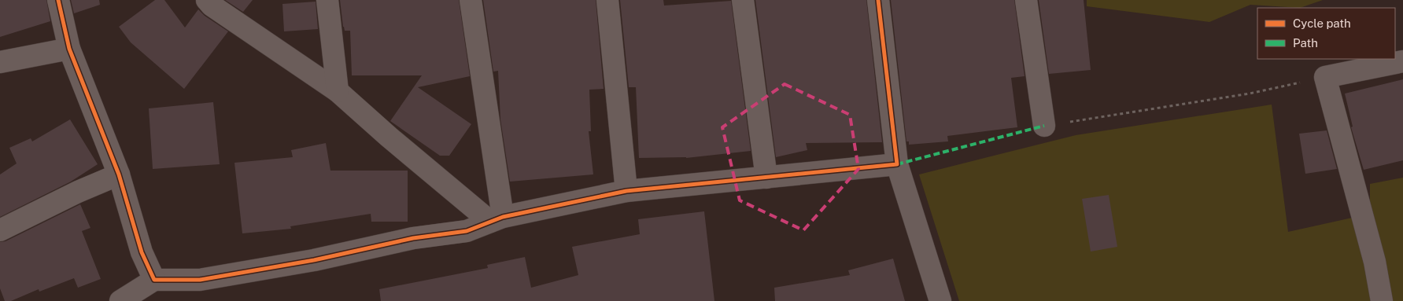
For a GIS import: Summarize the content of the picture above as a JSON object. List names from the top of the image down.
{
  "legend": ["Cycle path", "Path"]
}
